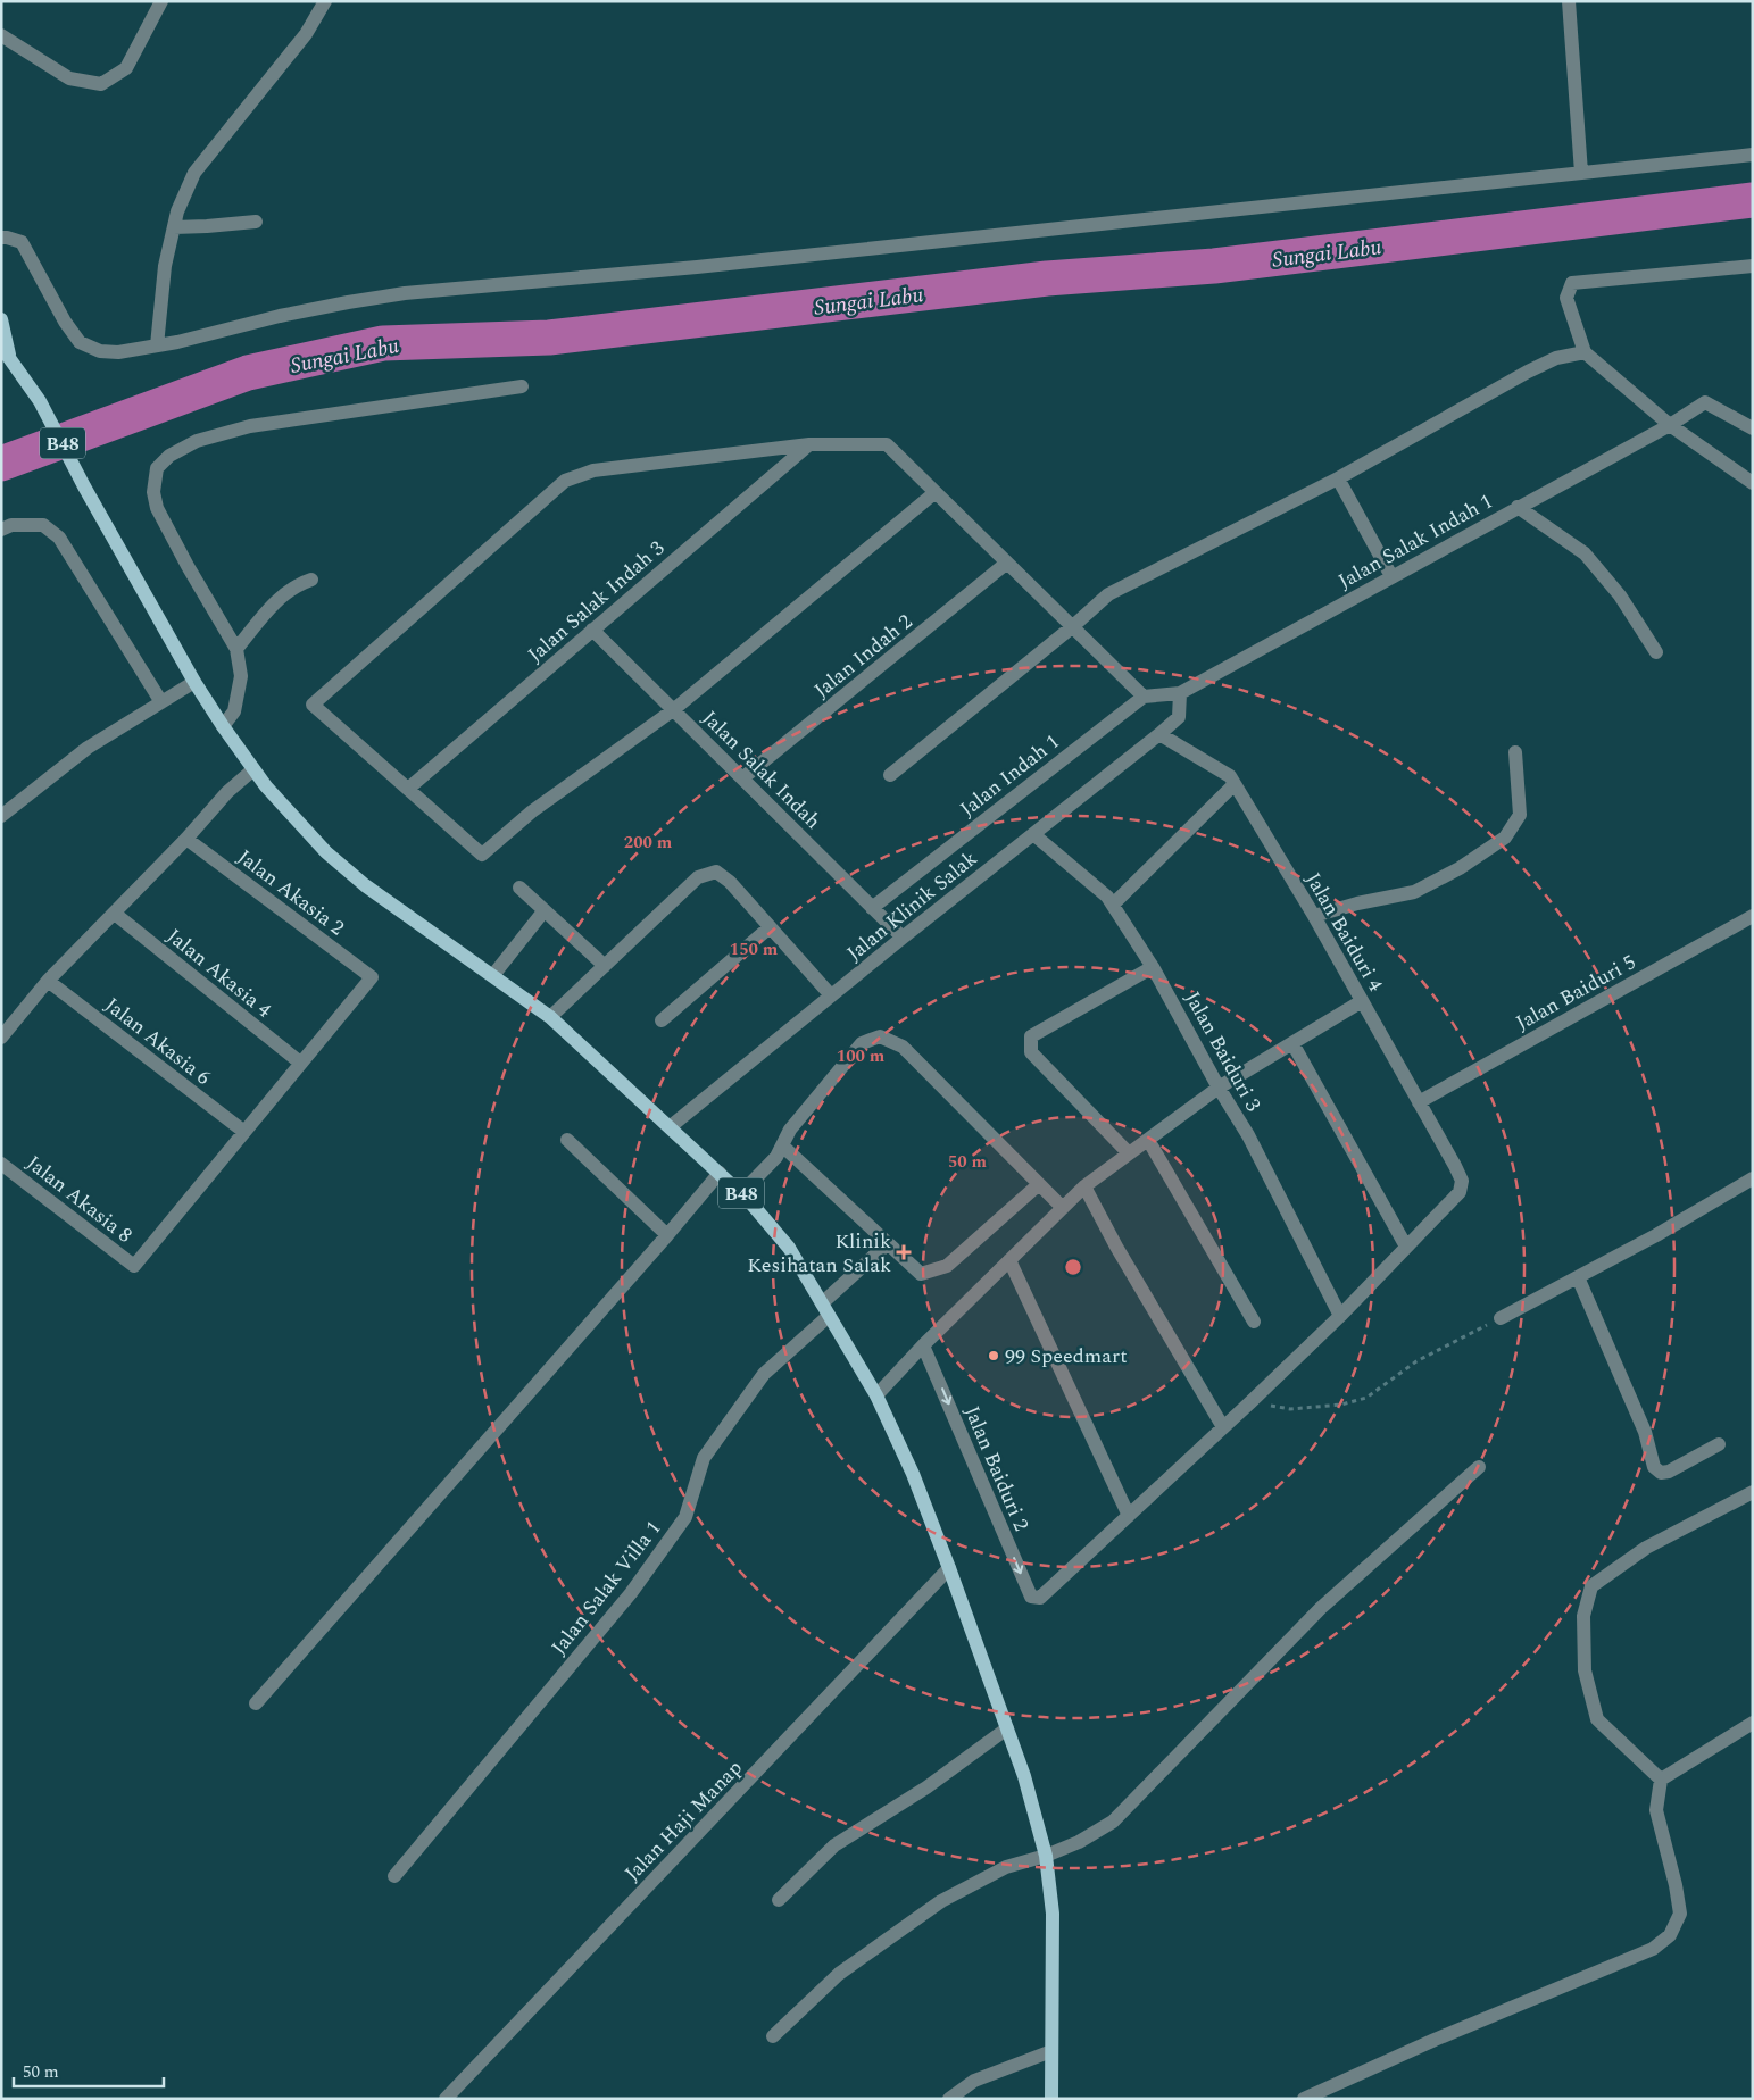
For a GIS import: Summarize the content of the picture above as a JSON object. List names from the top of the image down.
{
  "streets": {
    "main road": ["B48"],
    "street": [
      "Jalan Salak Indah 1",
      "Jalan Salak Indah 3",
      "Jalan Indah 2",
      "Jalan Salak Indah",
      "Jalan Indah 1",
      "Jalan Akasia 2",
      "Jalan Klinik Salak",
      "Jalan Baiduri 4",
      "Jalan Akasia 4",
      "Jalan Baiduri 5",
      "Jalan Akasia 6",
      "Jalan Baiduri 3",
      "Jalan Akasia 8",
      "Jalan Baiduri 2",
      "Jalan Salak Villa 1",
      "Jalan Haji Manap"
    ]
  },
  "crossings": [
    ["B48", "Jalan Klinik Salak"],
    ["B48", "Jalan Salak Villa 1"],
    ["B48", "Jalan Haji Manap"],
    ["Jalan Salak Indah 1", "Jalan Klinik Salak"],
    ["Jalan Salak Indah 3", "Jalan Salak Indah"],
    ["Jalan Indah 2", "Jalan Salak Indah"],
    ["Jalan Salak Indah", "Jalan Indah 1"],
    ["Jalan Salak Indah", "Jalan Klinik Salak"],
    ["Jalan Akasia 2", "Jalan Akasia 4"],
    ["Jalan Klinik Salak", "Jalan Baiduri 4"],
    ["Jalan Klinik Salak", "Jalan Baiduri 3"],
    ["Jalan Baiduri 4", "Jalan Baiduri 5"],
    ["Jalan Akasia 6", "Jalan Akasia 8"]
  ],
  "water": ["Sungai Labu"],
  "places": {
    "health": ["Klinik Kesihatan Salak"],
    "other": ["99 Speedmart"]
  },
  "scale_bar": "50 m",
  "rings": [
    "200 m",
    "150 m",
    "100 m",
    "50 m"
  ]
}
